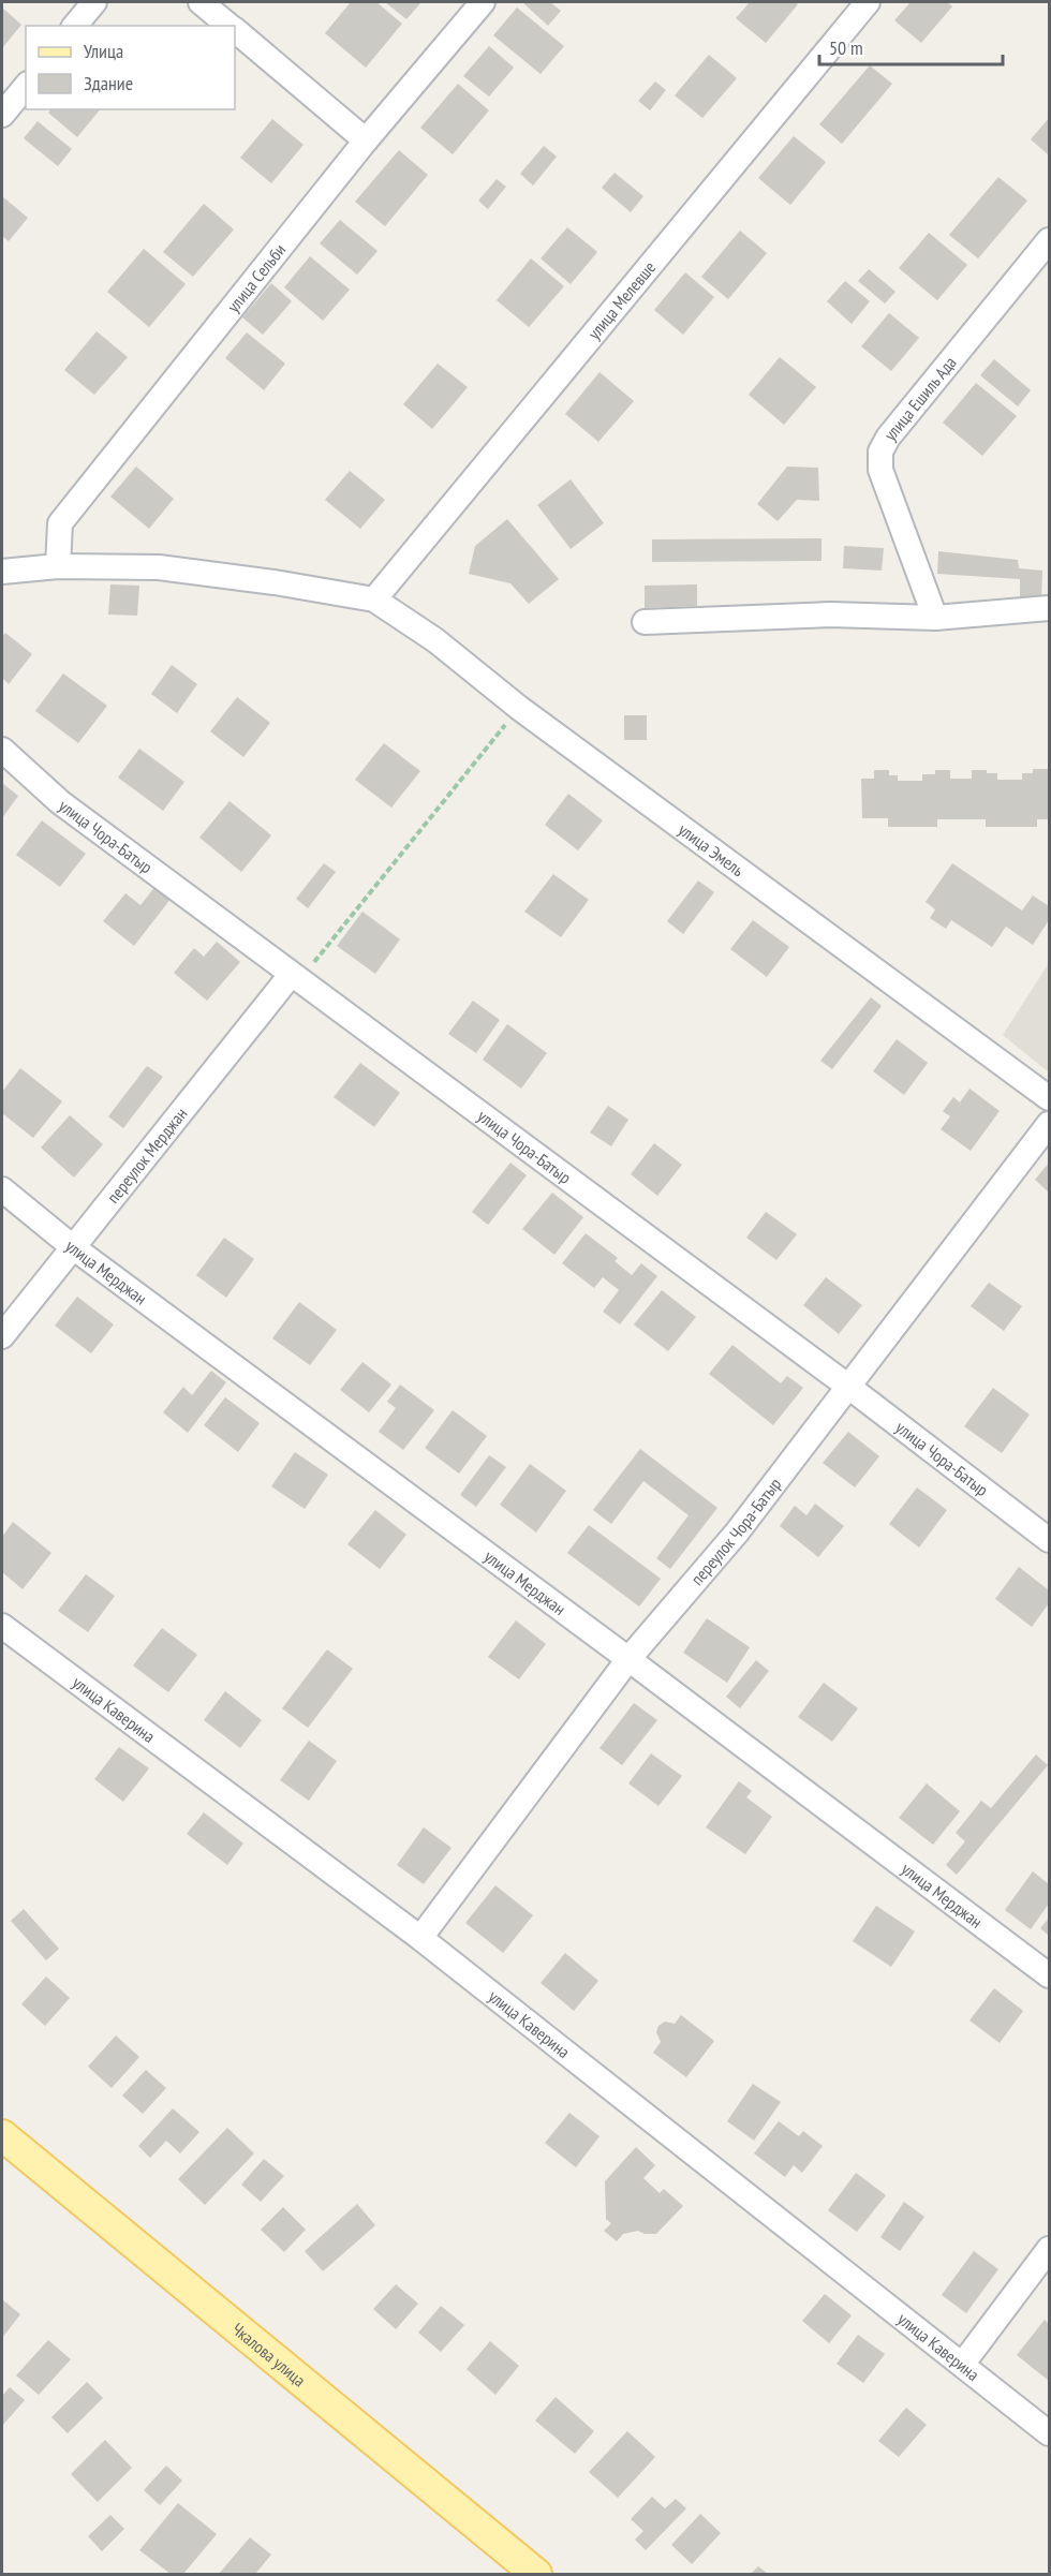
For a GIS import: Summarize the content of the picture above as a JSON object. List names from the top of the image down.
{
  "streets": {
    "main road": ["Чкалова улица"],
    "street": [
      "улица Сельби",
      "улица Мелевше",
      "улица Ешиль Ада",
      "улица Чора-Батыр",
      "улица Эмель",
      "переулок Мерджан",
      "улица Мерджан",
      "переулок Чора-Батыр",
      "улица Каверина"
    ]
  },
  "crossings": [
    ["улица Мелевше", "улица Эмель"],
    ["улица Чора-Батыр", "переулок Мерджан"],
    ["улица Чора-Батыр", "переулок Чора-Батыр"],
    ["переулок Мерджан", "улица Мерджан"],
    ["улица Мерджан", "переулок Чора-Батыр"],
    ["переулок Чора-Батыр", "улица Каверина"]
  ],
  "legend": ["Улица", "Здание"],
  "scale_bar": "50 m"
}
